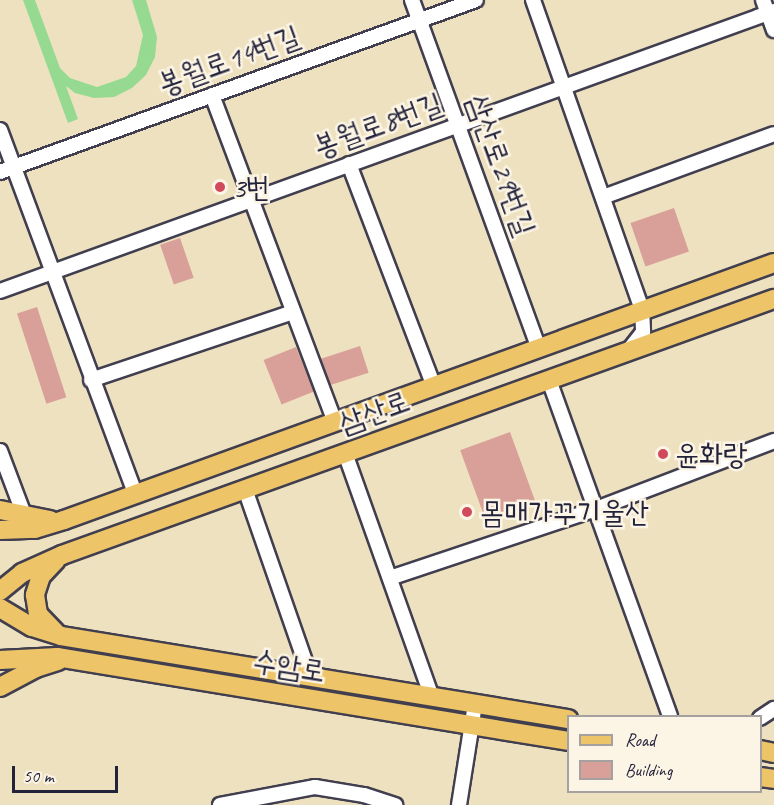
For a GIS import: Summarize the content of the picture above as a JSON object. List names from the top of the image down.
{
  "streets": {
    "main road": ["삼산로", "수암로"],
    "street": ["봉월로14번길", "봉월로8번길", "삼산로29번길"]
  },
  "crossings": [
    ["봉월로14번길", "삼산로29번길"],
    ["봉월로8번길", "삼산로29번길"],
    ["삼산로29번길", "삼산로"],
    ["삼산로", "수암로"]
  ],
  "places": ["3번", "윤화랑", "몸매가꾸기울산"],
  "legend": ["Road", "Building"],
  "scale_bar": "50 m"
}
